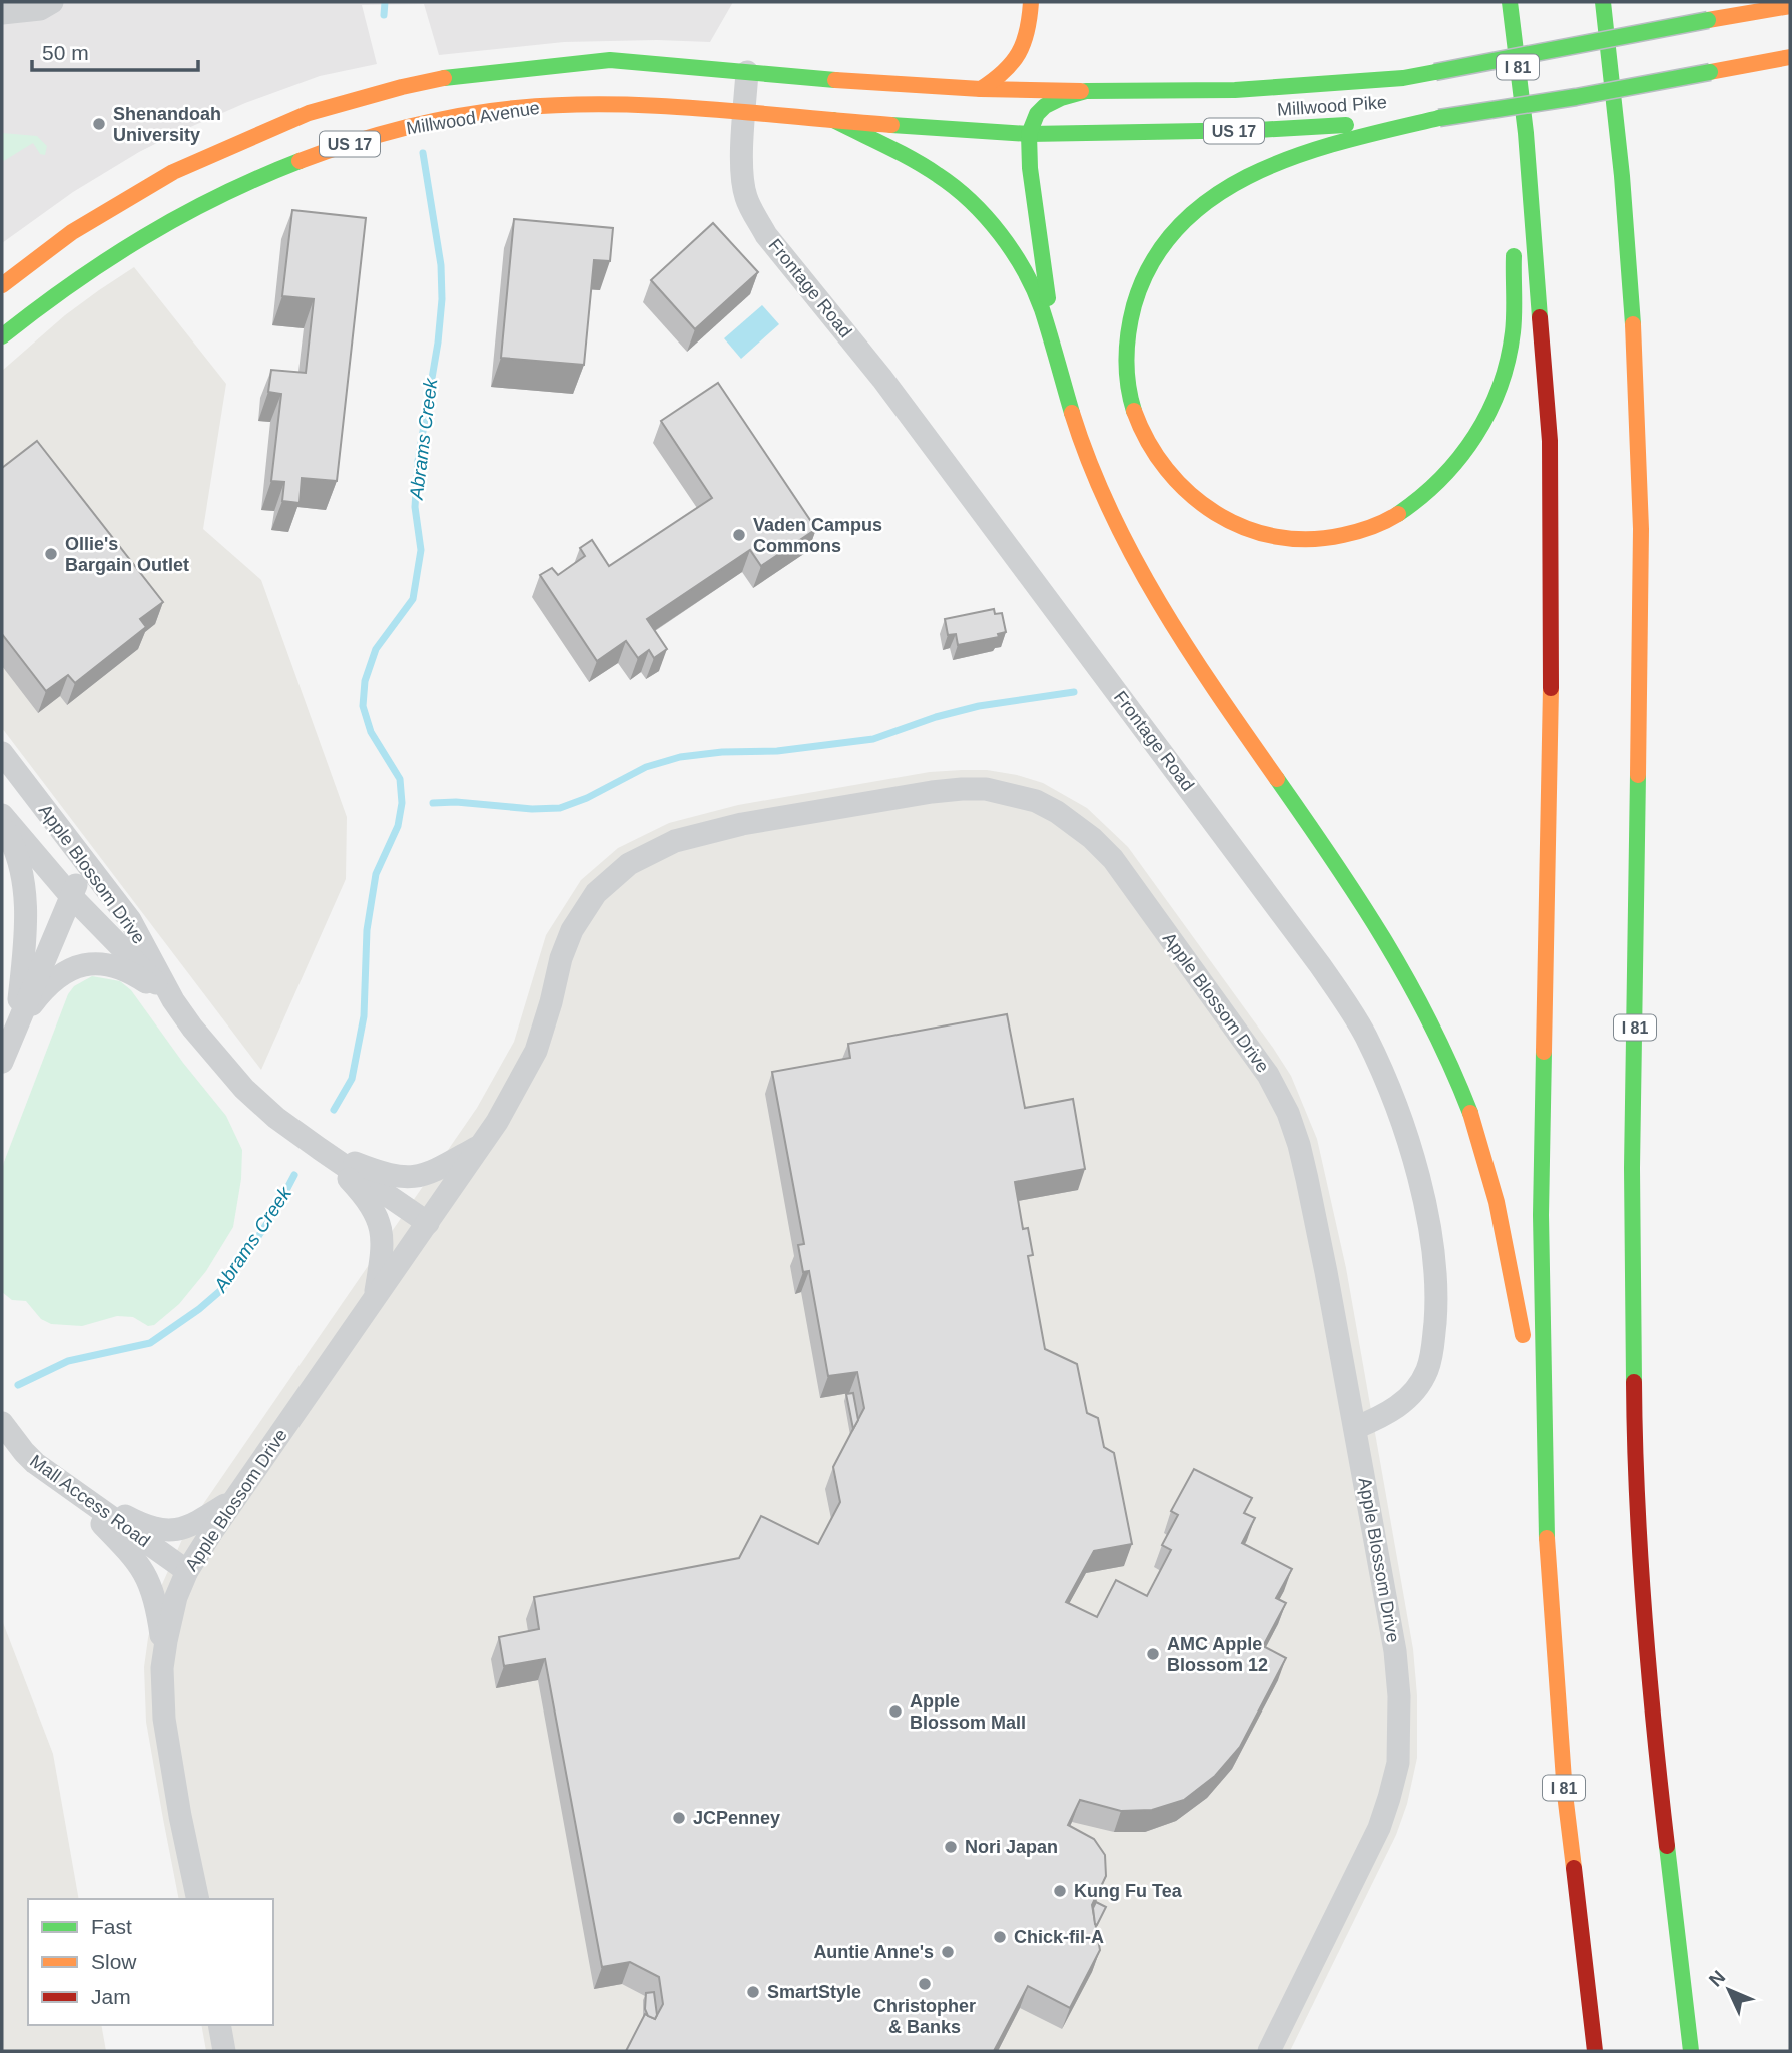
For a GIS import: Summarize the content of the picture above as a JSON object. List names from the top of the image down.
{
  "streets": {
    "main road": [
      "I 81",
      "Millwood Pike",
      "Millwood Avenue",
      "US 17"
    ],
    "street": ["Frontage Road", "Apple Blossom Drive", "Mall Access Road"]
  },
  "crossings": [
    ["Millwood Pike", "Millwood Avenue"],
    ["Millwood Pike", "US 17"],
    ["Millwood Pike", "Frontage Road"],
    ["Millwood Avenue", "Frontage Road"],
    ["US 17", "Frontage Road"],
    ["Frontage Road", "Apple Blossom Drive"],
    ["Apple Blossom Drive", "Mall Access Road"]
  ],
  "water": ["Abrams Creek"],
  "places": [
    "Shenandoah University",
    "Vaden Campus Commons",
    "Ollie's Bargain Outlet",
    "AMC Apple Blossom 12",
    "Apple Blossom Mall",
    "JCPenney",
    "Nori Japan",
    "Kung Fu Tea",
    "Chick-fil-A",
    "Auntie Anne's",
    "Christopher & Banks",
    "SmartStyle"
  ],
  "legend": ["Fast", "Slow", "Jam"],
  "scale_bar": "50 m",
  "north": "top left"
}
